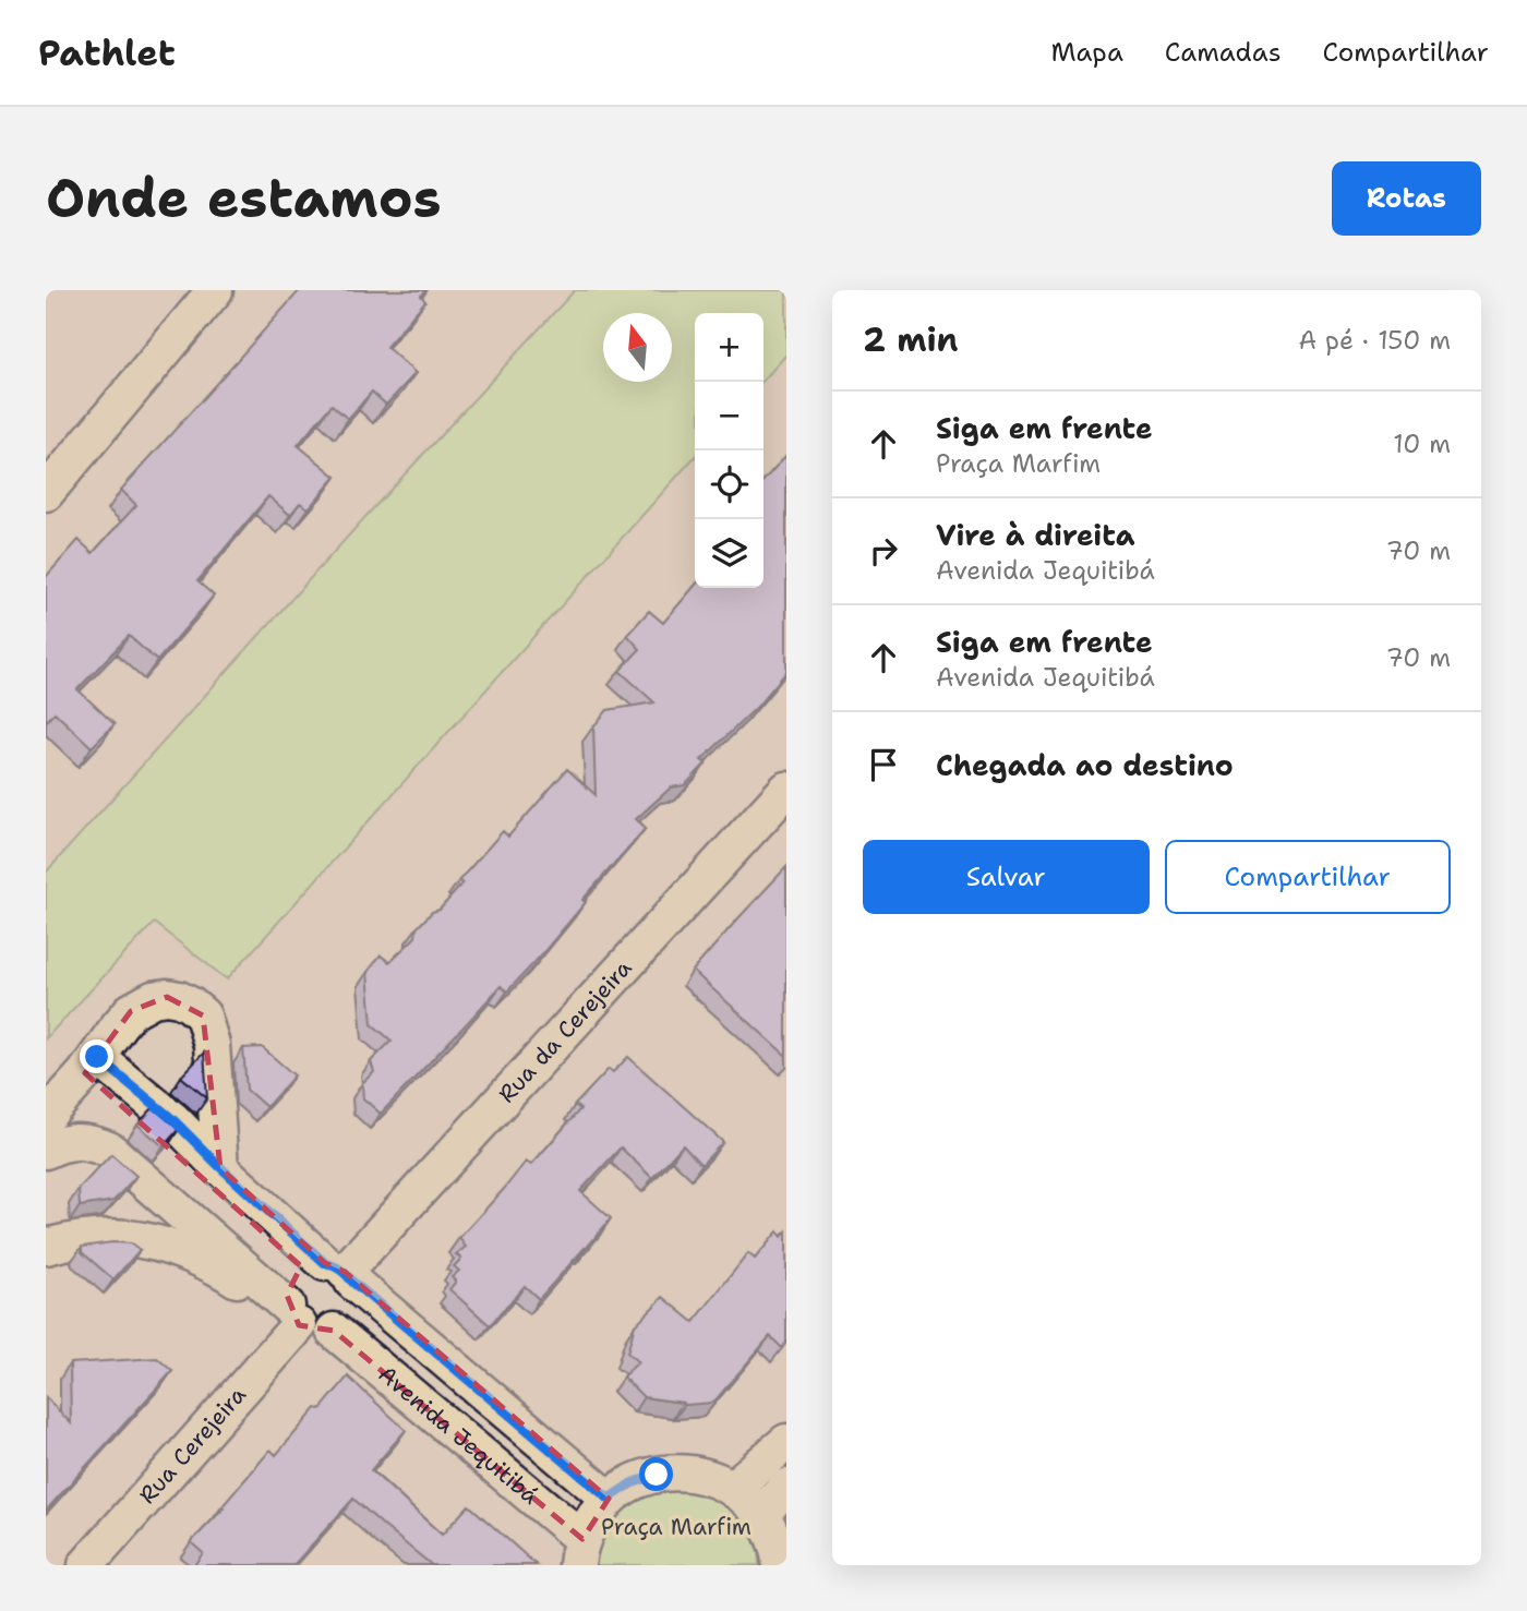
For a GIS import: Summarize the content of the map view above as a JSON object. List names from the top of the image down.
{
  "streets": {
    "street": ["Rua da Cerejeira", "Avenida Jequitibá", "Rua Cerejeira"]
  },
  "crossings": [
    ["Rua da Cerejeira", "Avenida Jequitibá"],
    ["Rua da Cerejeira", "Rua Cerejeira"],
    ["Avenida Jequitibá", "Rua Cerejeira"]
  ],
  "parks": ["Praça Marfim"],
  "north": "top",
  "page": {
    "header": "Pathlet",
    "nav": ["Mapa", "Camadas", "Compartilhar"],
    "buttons": [
      "Rotas",
      ["Salvar", "Compartilhar"]
    ],
    "title": "Onde estamos",
    "heading": ["2 min", "A pé · 150 m"],
    "map_buttons": ["+", "−"],
    "list": [
      ["Siga em frente", "Praça Marfim", "10 m"],
      ["Vire à direita", "Avenida Jequitibá", "70 m"],
      ["Siga em frente", "Avenida Jequitibá", "70 m"],
      "Chegada ao destino"
    ]
  }
}
